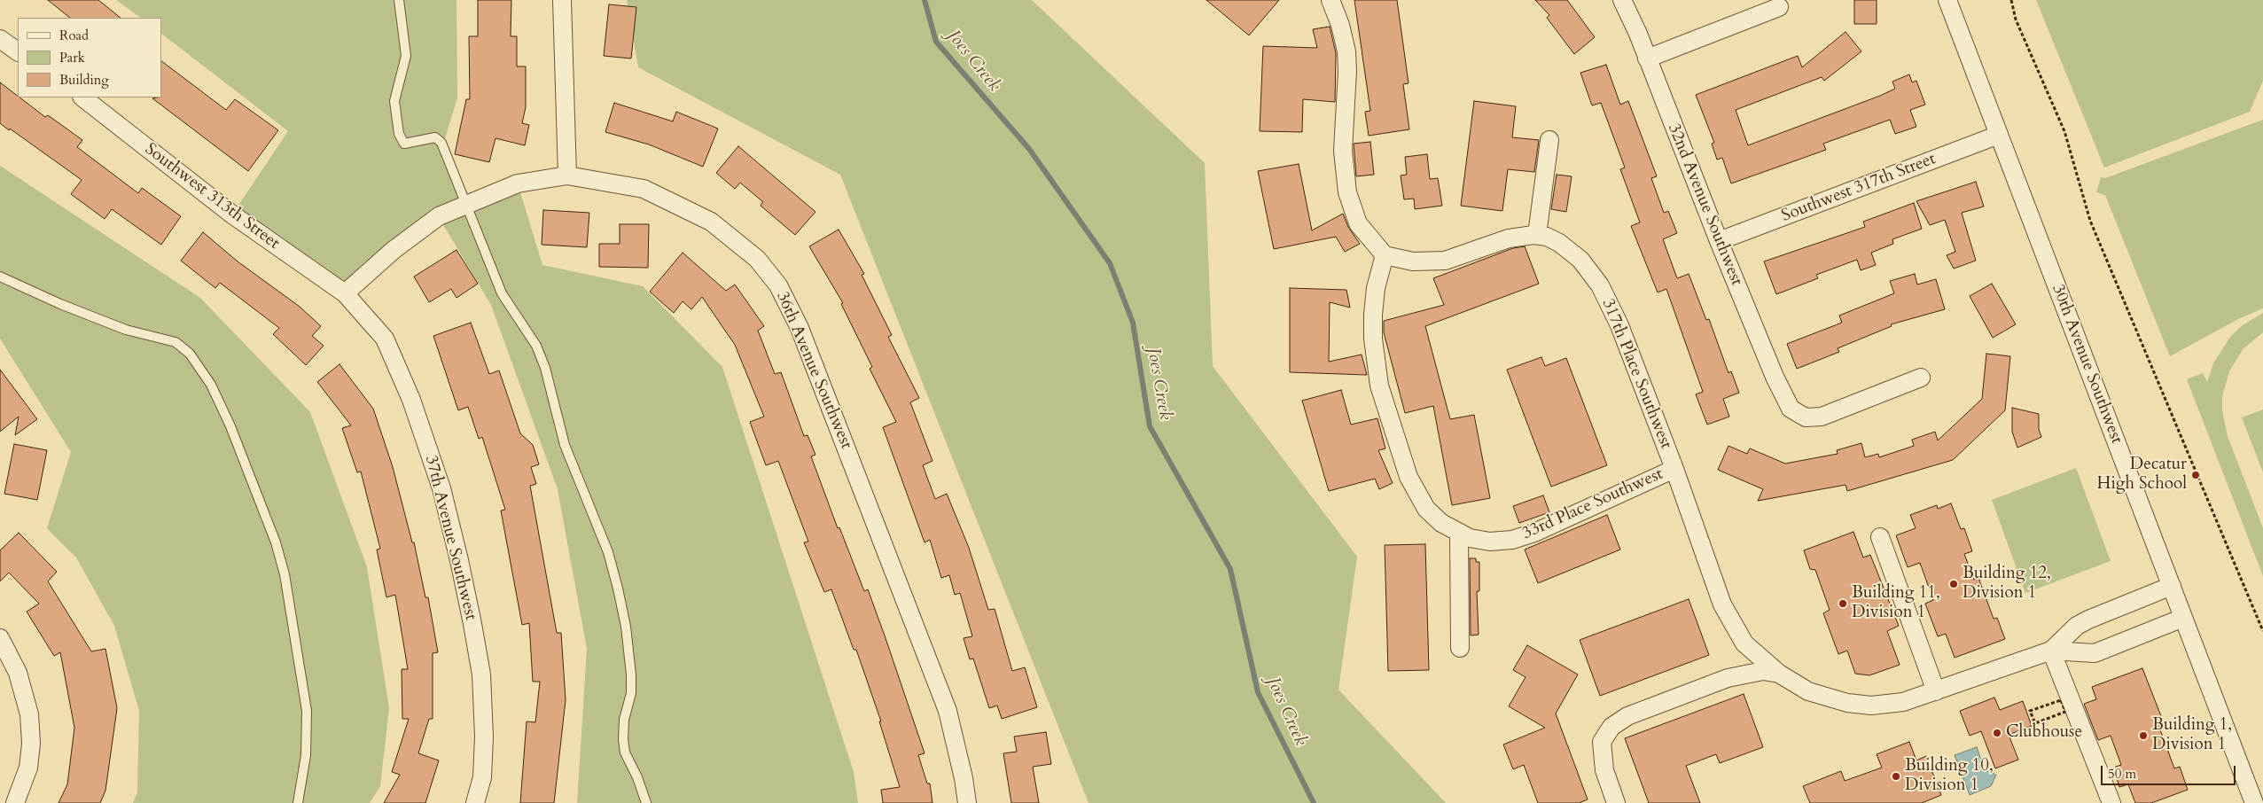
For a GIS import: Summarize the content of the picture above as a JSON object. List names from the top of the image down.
{
  "streets": {
    "street": [
      "Southwest 317th Street",
      "Southwest 313th Street",
      "32nd Avenue Southwest",
      "30th Avenue Southwest",
      "36th Avenue Southwest",
      "317th Place Southwest",
      "33rd Place Southwest",
      "37th Avenue Southwest"
    ]
  },
  "crossings": [
    ["Southwest 317th Street", "32nd Avenue Southwest"],
    ["Southwest 317th Street", "30th Avenue Southwest"],
    ["Southwest 313th Street", "36th Avenue Southwest"],
    ["Southwest 313th Street", "37th Avenue Southwest"],
    ["36th Avenue Southwest", "37th Avenue Southwest"],
    ["317th Place Southwest", "33rd Place Southwest"]
  ],
  "water": ["Joes Creek"],
  "places": [
    "Decatur High School",
    "Building 12, Division 1",
    "Building 11, Division 1",
    "Clubhouse",
    "Building 1, Division 1",
    "Building 10, Division 1"
  ],
  "legend": ["Road", "Park", "Building"],
  "scale_bar": "50 m"
}
